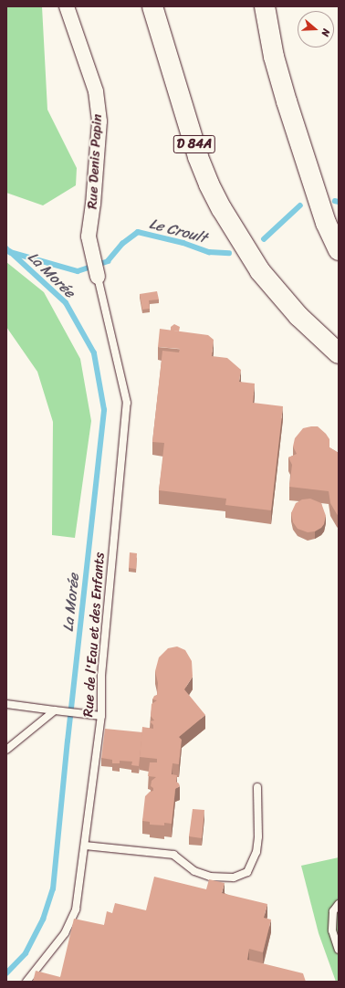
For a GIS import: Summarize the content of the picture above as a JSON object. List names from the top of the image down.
{
  "streets": {
    "main road": ["D 84A"],
    "street": ["Rue Denis Papin"],
    "lane": ["Rue de l'Eau et des Enfants"]
  },
  "crossings": [
    ["Rue Denis Papin", "Rue de l'Eau et des Enfants"]
  ],
  "water": ["Le Croult", "La Morée"],
  "north": "right"
}
